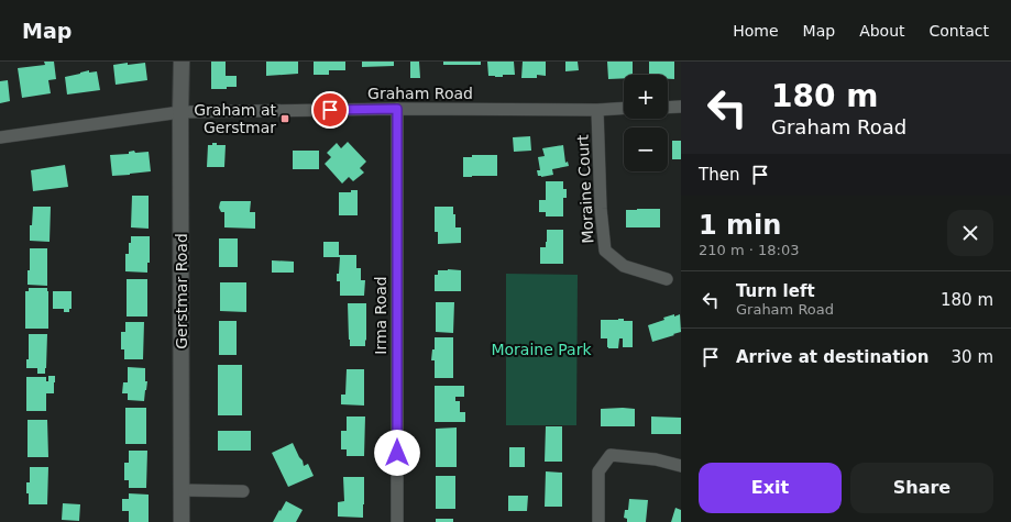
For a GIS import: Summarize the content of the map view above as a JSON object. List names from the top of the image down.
{
  "streets": {
    "street": [
      "Graham Road",
      "Moraine Court",
      "Gerstmar Road",
      "Irma Road"
    ]
  },
  "crossings": [
    ["Graham Road", "Moraine Court"],
    ["Graham Road", "Gerstmar Road"],
    ["Graham Road", "Irma Road"]
  ],
  "parks": ["Moraine Park"],
  "places": {
    "transit": ["Graham at Gerstmar"]
  },
  "page": {
    "header": "Map",
    "nav": [
      "Home",
      "Map",
      "About",
      "Contact"
    ],
    "turn": ["180 m", "Graham Road"],
    "map_buttons": ["+", "−"],
    "then": "Then",
    "heading": ["1 min", "210 m · 18:03"],
    "list": [
      {
        "name": "Turn left",
        "note": "Graham Road",
        "value": "180 m"
      },
      {
        "name": "Arrive at destination",
        "value": "30 m"
      }
    ],
    "buttons": ["Exit", "Share"]
  }
}
